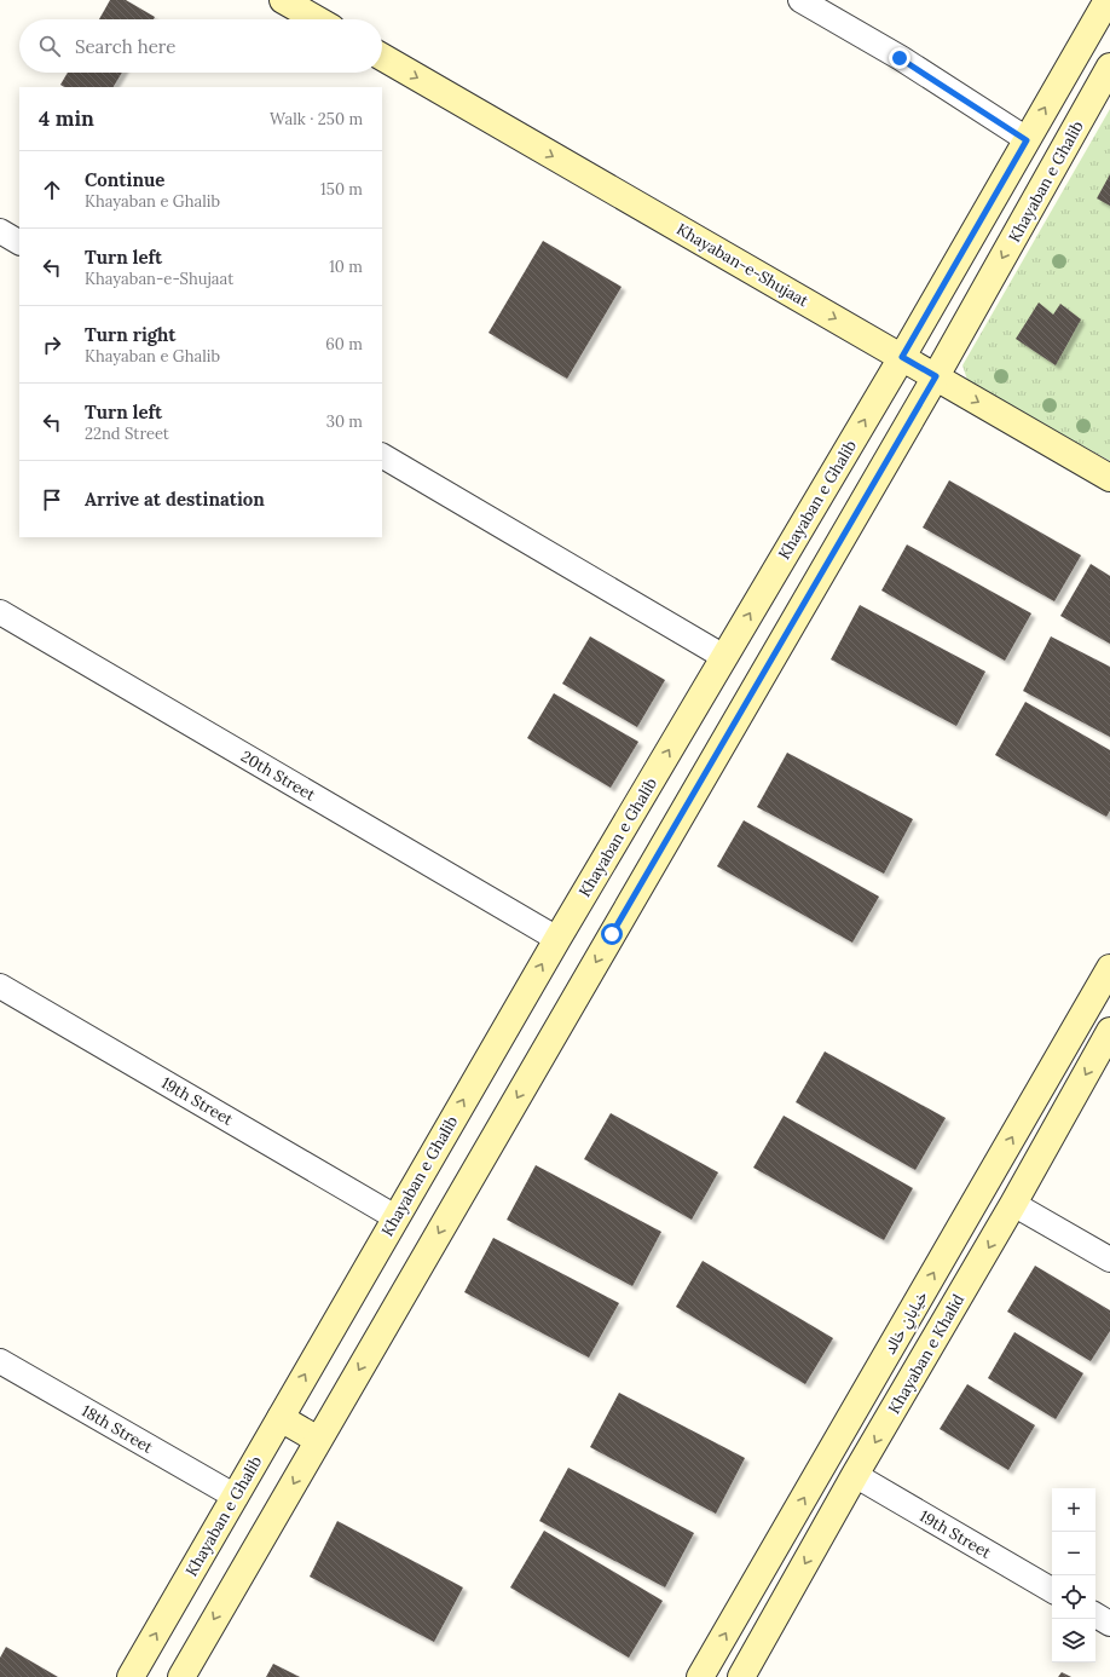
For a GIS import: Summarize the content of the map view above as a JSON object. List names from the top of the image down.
{
  "streets": {
    "street": [
      "Khayaban e Ghalib",
      "Khayaban-e-Shujaat",
      "20th Street",
      "19th Street",
      "خیابانِ خالد",
      "Khayaban e Khalid",
      "18th Street"
    ]
  },
  "crossings": [
    ["Khayaban e Ghalib", "Khayaban-e-Shujaat"],
    ["Khayaban e Ghalib", "20th Street"],
    ["Khayaban e Ghalib", "19th Street"],
    ["Khayaban e Ghalib", "18th Street"],
    ["19th Street", "Khayaban e Khalid"]
  ],
  "one_way": ["Khayaban-e-Shujaat", "خیابانِ خالد", "Khayaban e Khalid"],
  "page": {
    "search": "Search here",
    "heading": ["4 min", "Walk · 250 m"],
    "list": [
      ["Continue", "Khayaban e Ghalib", "150 m"],
      ["Turn left", "Khayaban-e-Shujaat", "10 m"],
      ["Turn right", "Khayaban e Ghalib", "60 m"],
      ["Turn left", "22nd Street", "30 m"],
      "Arrive at destination"
    ],
    "map_buttons": ["+", "−"]
  }
}
